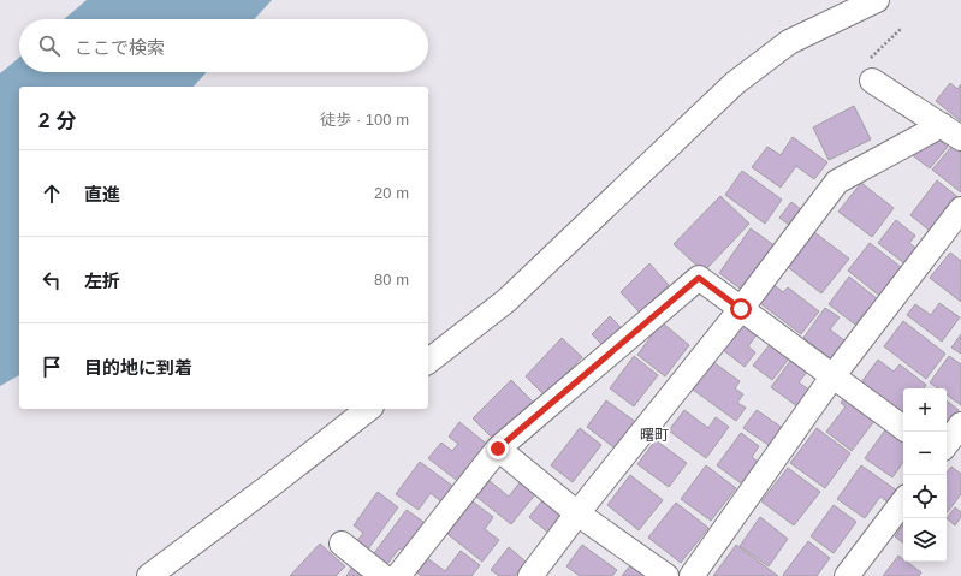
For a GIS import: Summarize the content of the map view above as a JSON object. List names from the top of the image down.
{
  "districts": ["曙町"],
  "page": {
    "search": "ここで検索",
    "heading": ["2 分", "徒歩 · 100 m"],
    "list": [
      ["直進", "20 m"],
      ["左折", "80 m"],
      "目的地に到着"
    ],
    "map_buttons": ["+", "−"]
  }
}
